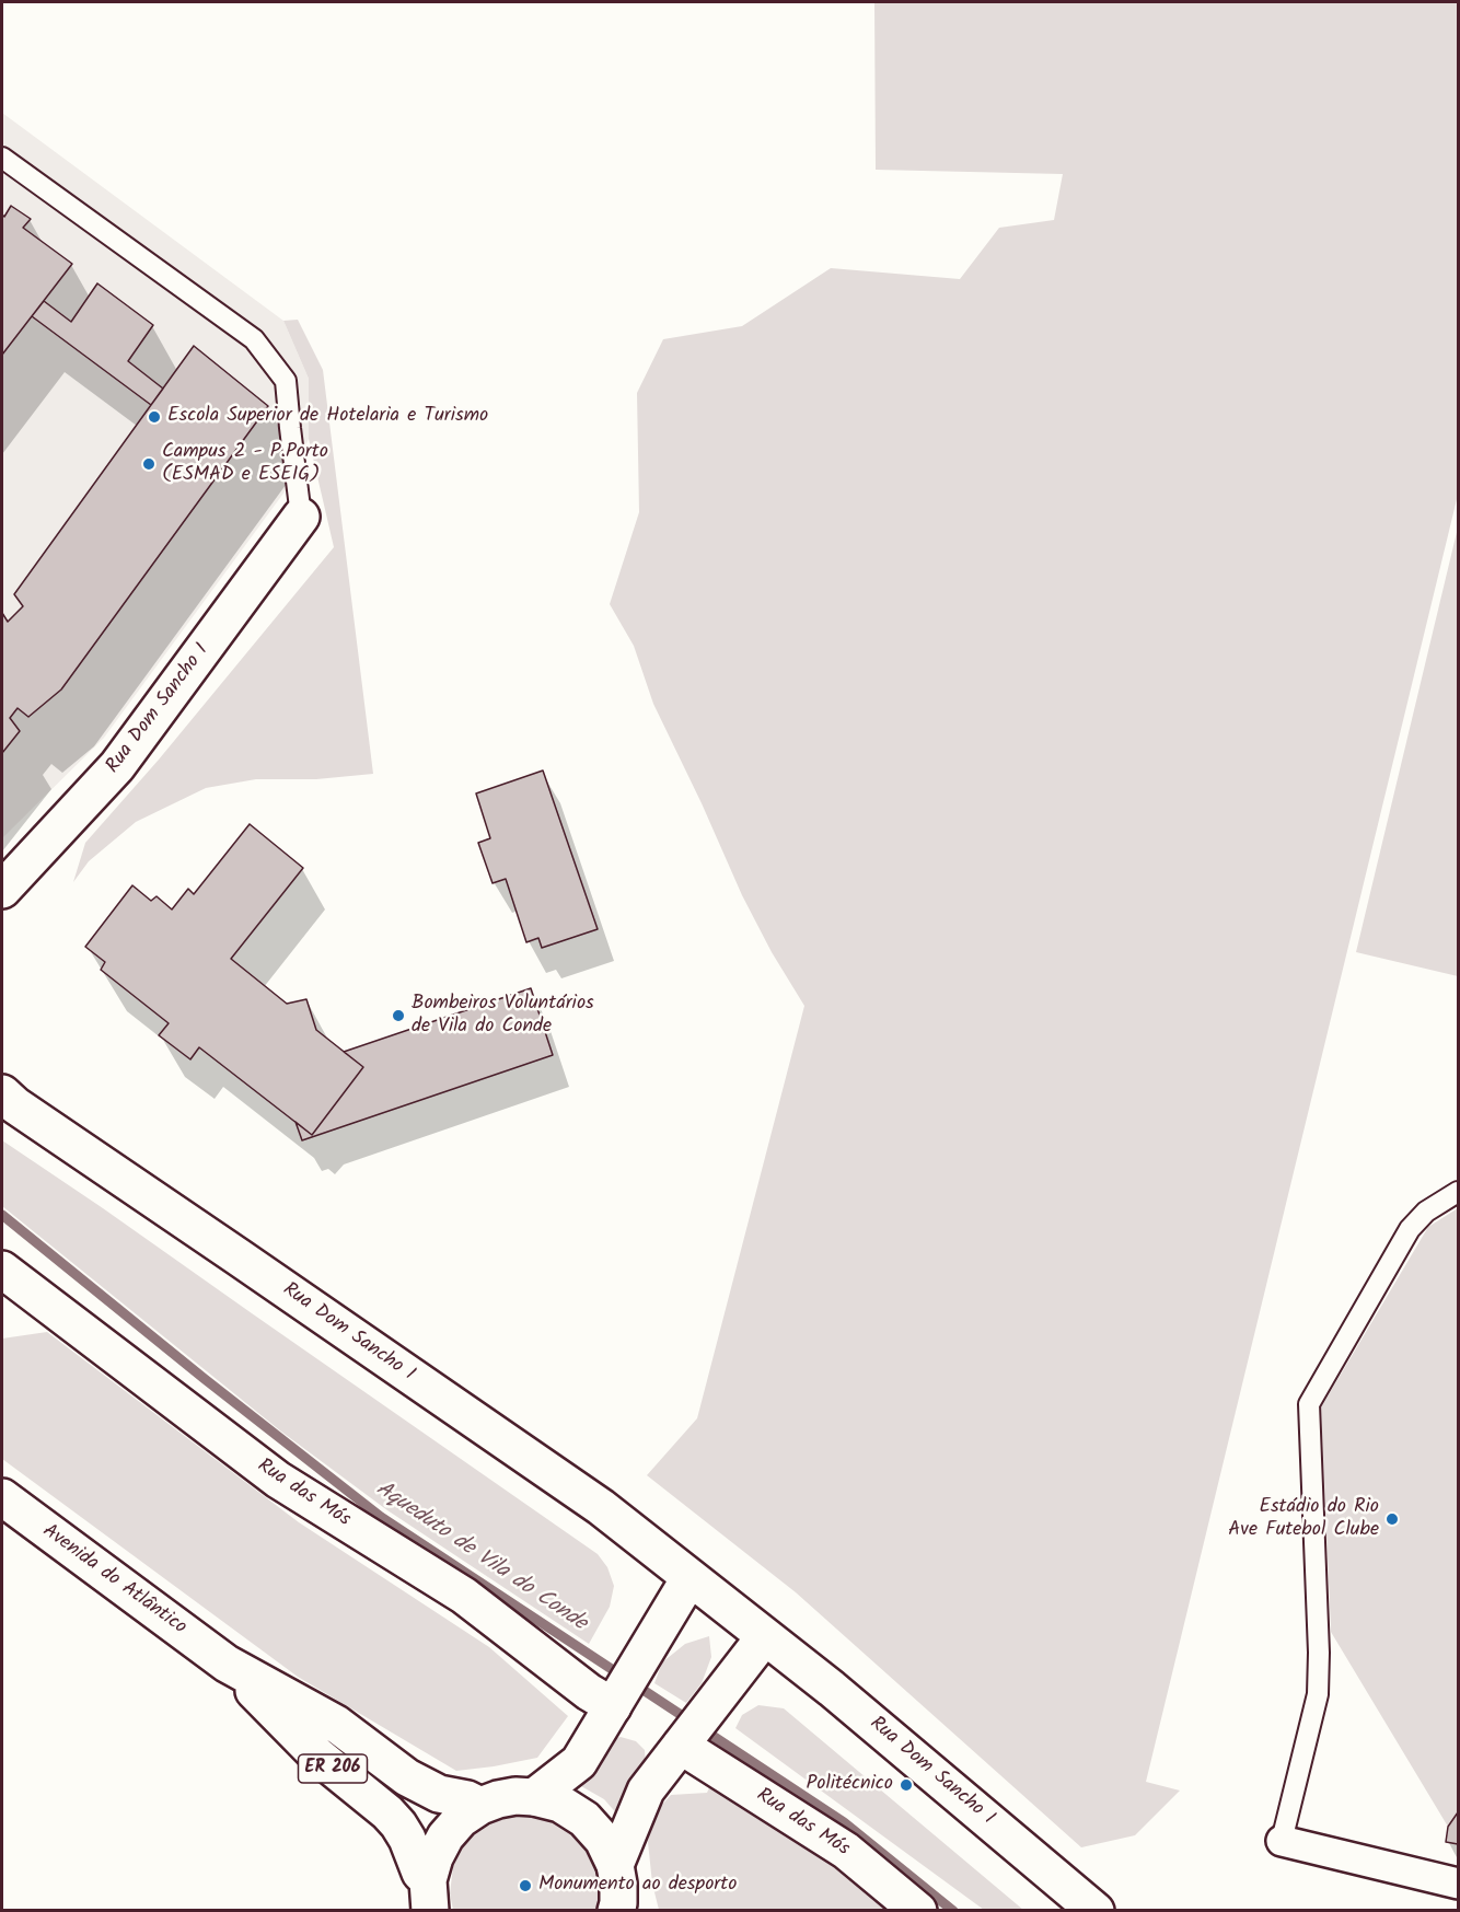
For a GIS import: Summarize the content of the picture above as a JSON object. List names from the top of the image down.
{
  "streets": {
    "street": [
      "Rua Dom Sancho I",
      "Rua das Mós",
      "Avenida do Atlântico",
      "ER 206"
    ]
  },
  "crossings": [
    ["Avenida do Atlântico", "ER 206"]
  ],
  "water": ["Aqueduto de Vila do Conde"],
  "places": [
    "Escola Superior de Hotelaria e Turismo",
    "Campus 2 - P.Porto (ESMAD e ESEIG)",
    "Bombeiros Voluntários de Vila do Conde",
    "Estádio do Rio Ave Futebol Clube",
    "Politécnico",
    "Monumento ao desporto"
  ]
}
